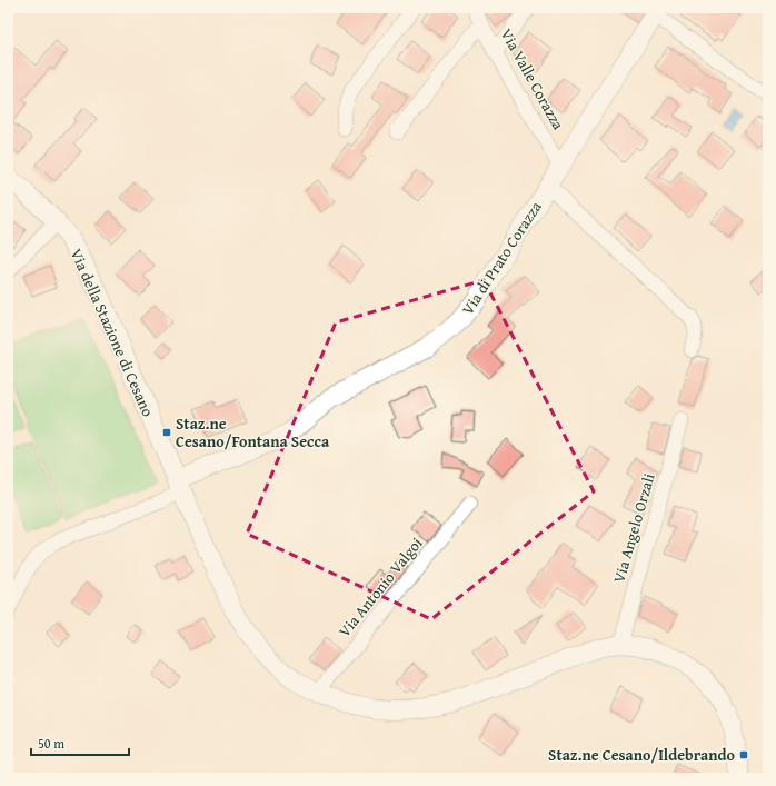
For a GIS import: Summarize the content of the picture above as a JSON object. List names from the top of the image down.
{
  "streets": {
    "street": [
      "Via Valle Corazza",
      "Via di Prato Corazza",
      "Via della Stazione di Cesano",
      "Via Angelo Orzali",
      "Via Antonio Valgoi"
    ]
  },
  "crossings": [
    ["Via Valle Corazza", "Via di Prato Corazza"],
    ["Via di Prato Corazza", "Via della Stazione di Cesano"],
    ["Via della Stazione di Cesano", "Via Angelo Orzali"],
    ["Via della Stazione di Cesano", "Via Antonio Valgoi"]
  ],
  "places": {
    "transit": ["Staz.ne Cesano/Fontana Secca", "Staz.ne Cesano/Ildebrando"]
  },
  "scale_bar": "50 m"
}
